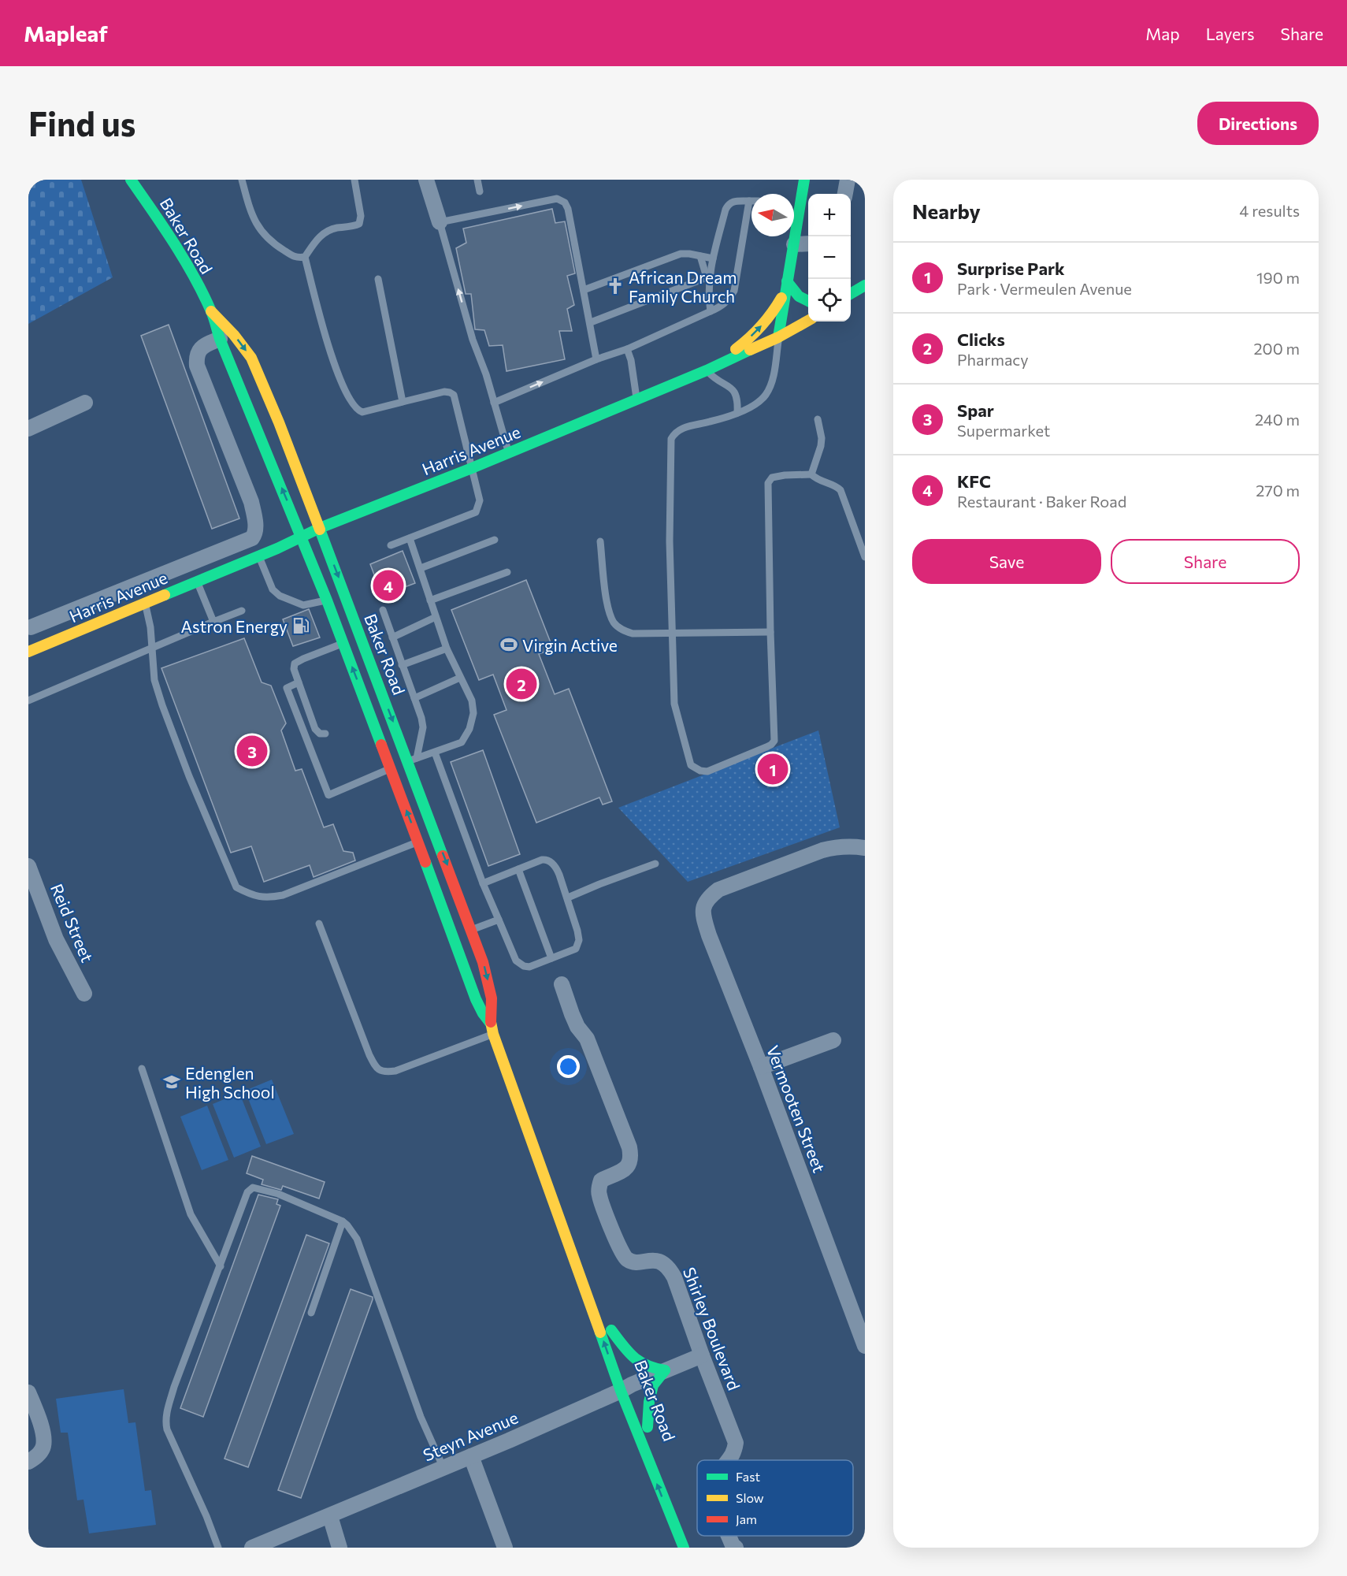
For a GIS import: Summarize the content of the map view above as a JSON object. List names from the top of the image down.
{
  "streets": {
    "main road": ["Baker Road", "Harris Avenue"],
    "street": [
      "Reid Street",
      "Vermooten Street",
      "Shirley Boulevard",
      "Steyn Avenue"
    ]
  },
  "crossings": [
    ["Baker Road", "Harris Avenue"],
    ["Baker Road", "Steyn Avenue"],
    ["Shirley Boulevard", "Steyn Avenue"]
  ],
  "places": {
    "church": ["African Dream Family Church"],
    "fuel station": ["Astron Energy"],
    "sports": ["Virgin Active"],
    "school or university": ["Edenglen High School"]
  },
  "legend": ["Fast", "Slow", "Jam"],
  "north": "left",
  "page": {
    "header": "Mapleaf",
    "nav": ["Map", "Layers", "Share"],
    "buttons": [
      "Directions",
      ["Save", "Share"]
    ],
    "title": "Find us",
    "heading": ["Nearby", "4 results"],
    "map_buttons": ["+", "−"],
    "list": [
      {
        "mark": "1",
        "name": "Surprise Park",
        "note": "Park · Vermeulen Avenue",
        "value": "190 m"
      },
      {
        "mark": "2",
        "name": "Clicks",
        "note": "Pharmacy",
        "value": "200 m"
      },
      {
        "mark": "3",
        "name": "Spar",
        "note": "Supermarket",
        "value": "240 m"
      },
      {
        "mark": "4",
        "name": "KFC",
        "note": "Restaurant · Baker Road",
        "value": "270 m"
      }
    ],
    "pins": [
      "4",
      "2",
      "3",
      "1"
    ]
  }
}
